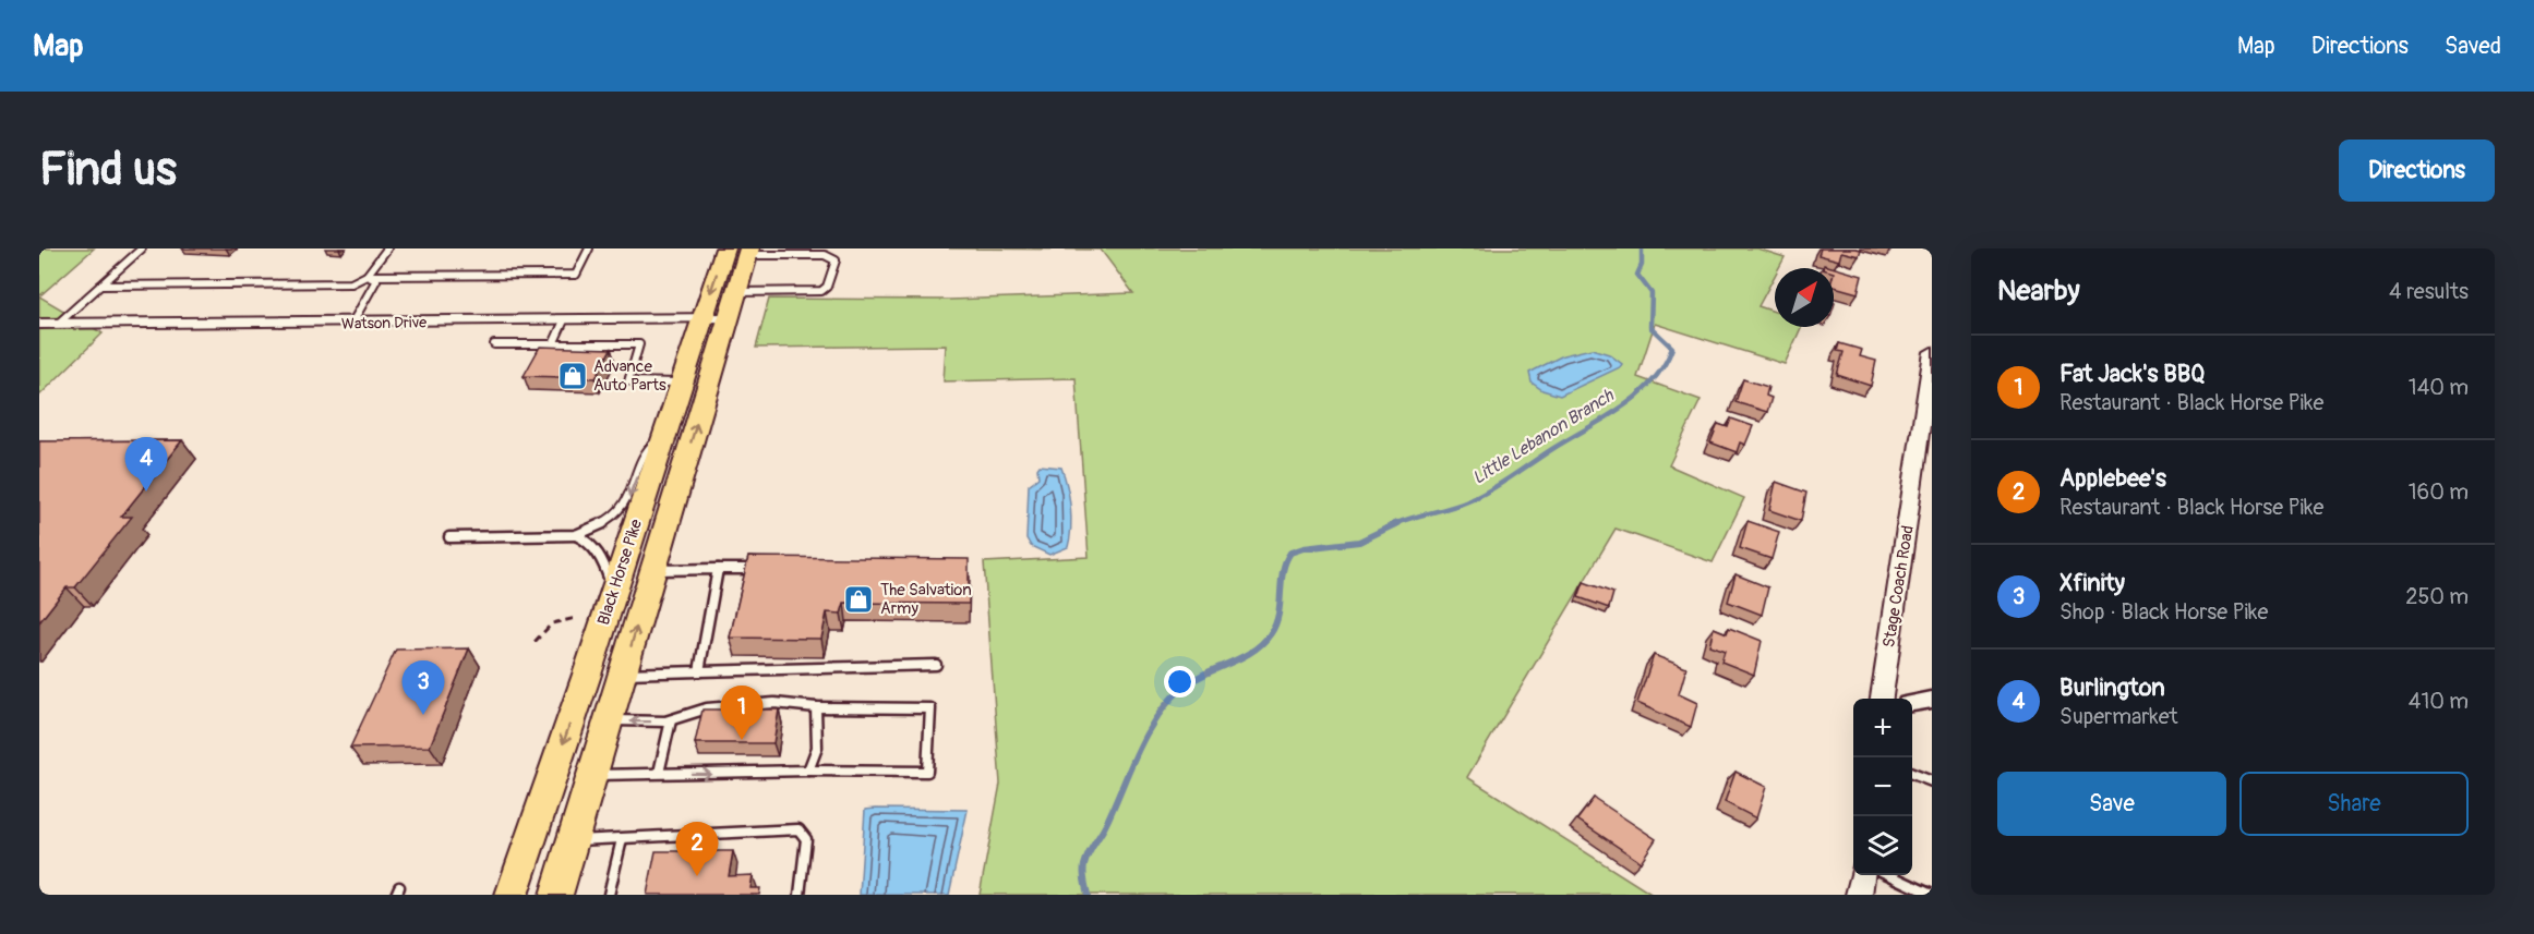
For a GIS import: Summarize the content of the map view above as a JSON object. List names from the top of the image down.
{
  "streets": {
    "highway": ["Black Horse Pike"],
    "street": ["Watson Drive", "Stage Coach Road"]
  },
  "crossings": [
    ["Watson Drive", "Black Horse Pike"]
  ],
  "water": ["Little Lebanon Branch"],
  "places": {
    "shop": ["Advance Auto Parts", "The Salvation Army"]
  },
  "north": "top right",
  "page": {
    "header": "Map",
    "nav": ["Map", "Directions", "Saved"],
    "buttons": [
      "Directions",
      ["Save", "Share"]
    ],
    "title": "Find us",
    "heading": ["Nearby", "4 results"],
    "list": [
      {
        "mark": "1",
        "name": "Fat Jack's BBQ",
        "note": "Restaurant · Black Horse Pike",
        "value": "140 m"
      },
      {
        "mark": "2",
        "name": "Applebee's",
        "note": "Restaurant · Black Horse Pike",
        "value": "160 m"
      },
      {
        "mark": "3",
        "name": "Xfinity",
        "note": "Shop · Black Horse Pike",
        "value": "250 m"
      },
      {
        "mark": "4",
        "name": "Burlington",
        "note": "Supermarket",
        "value": "410 m"
      }
    ],
    "pins": [
      "4",
      "3",
      "1",
      "2"
    ],
    "map_buttons": ["+", "−"]
  }
}
